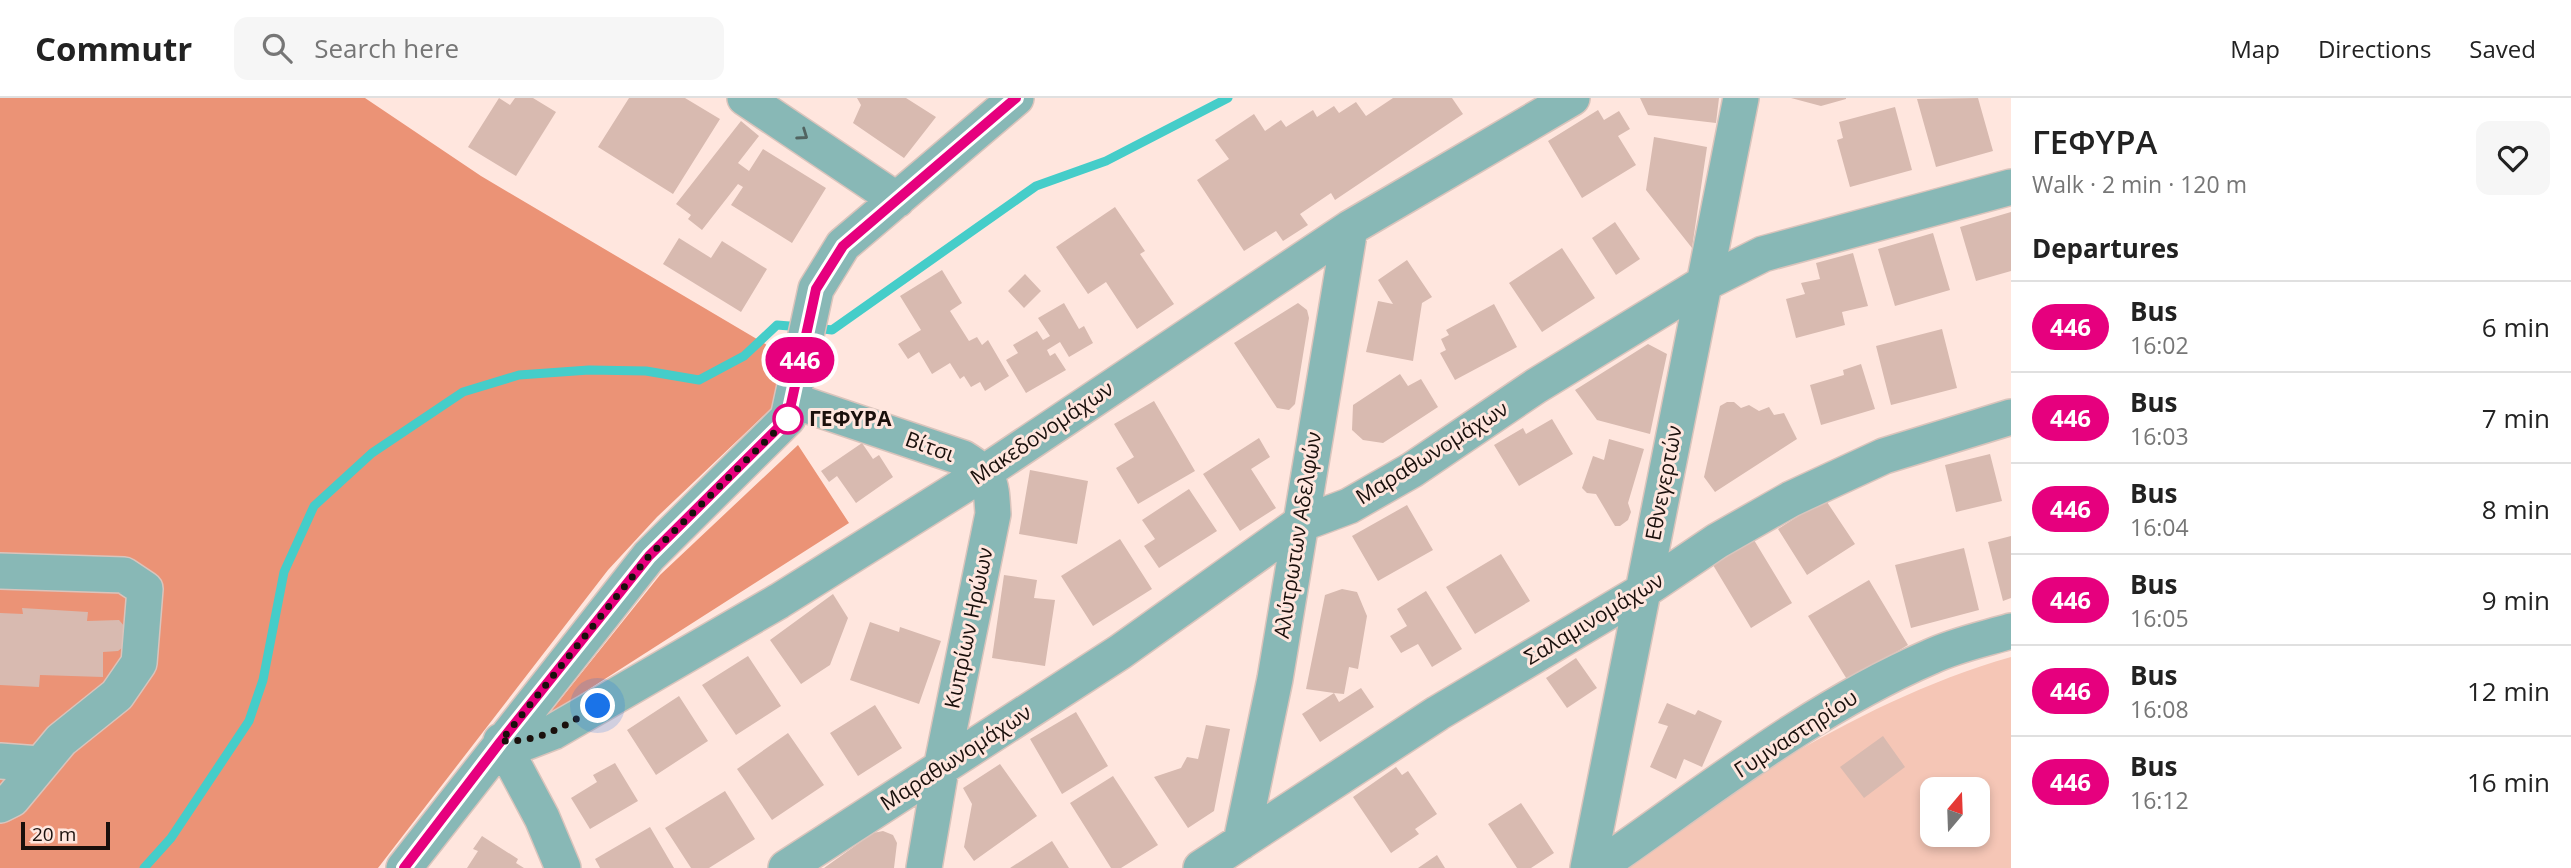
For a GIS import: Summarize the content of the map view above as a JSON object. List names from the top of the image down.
{
  "streets": {
    "street": [
      "Μακεδονομάχων",
      "Βίτσι",
      "Μαραθωνομάχων",
      "Εθνεγερτών",
      "Αλύτρωτων Αδελφών",
      "Σαλαμινομάχων",
      "Κυπρίων Ηρώων",
      "Γυμναστηρίου"
    ]
  },
  "crossings": [
    ["Μακεδονομάχων", "Βίτσι"],
    ["Μακεδονομάχων", "Αλύτρωτων Αδελφών"],
    ["Μακεδονομάχων", "Κυπρίων Ηρώων"],
    ["Βίτσι", "Κυπρίων Ηρώων"],
    ["Μαραθωνομάχων", "Εθνεγερτών"],
    ["Μαραθωνομάχων", "Αλύτρωτων Αδελφών"],
    ["Μαραθωνομάχων", "Κυπρίων Ηρώων"],
    ["Εθνεγερτών", "Σαλαμινομάχων"],
    ["Αλύτρωτων Αδελφών", "Σαλαμινομάχων"]
  ],
  "places": ["ΓΕΦΥΡΑ"],
  "lines": ["bus line 446"],
  "scale_bar": "20 m",
  "north": "top",
  "page": {
    "header": "Commutr",
    "search": "Search here",
    "nav": ["Map", "Directions", "Saved"],
    "on_map": "446",
    "heading": [
      ["ΓΕΦΥΡΑ", "Walk · 2 min · 120 m"],
      "Departures"
    ],
    "list": [
      {
        "mark": "446",
        "name": "Bus",
        "note": "16:02",
        "value": "6 min"
      },
      {
        "mark": "446",
        "name": "Bus",
        "note": "16:03",
        "value": "7 min"
      },
      {
        "mark": "446",
        "name": "Bus",
        "note": "16:04",
        "value": "8 min"
      },
      {
        "mark": "446",
        "name": "Bus",
        "note": "16:05",
        "value": "9 min"
      },
      {
        "mark": "446",
        "name": "Bus",
        "note": "16:08",
        "value": "12 min"
      },
      {
        "mark": "446",
        "name": "Bus",
        "note": "16:12",
        "value": "16 min"
      }
    ],
    "scale": "20 m"
  }
}
